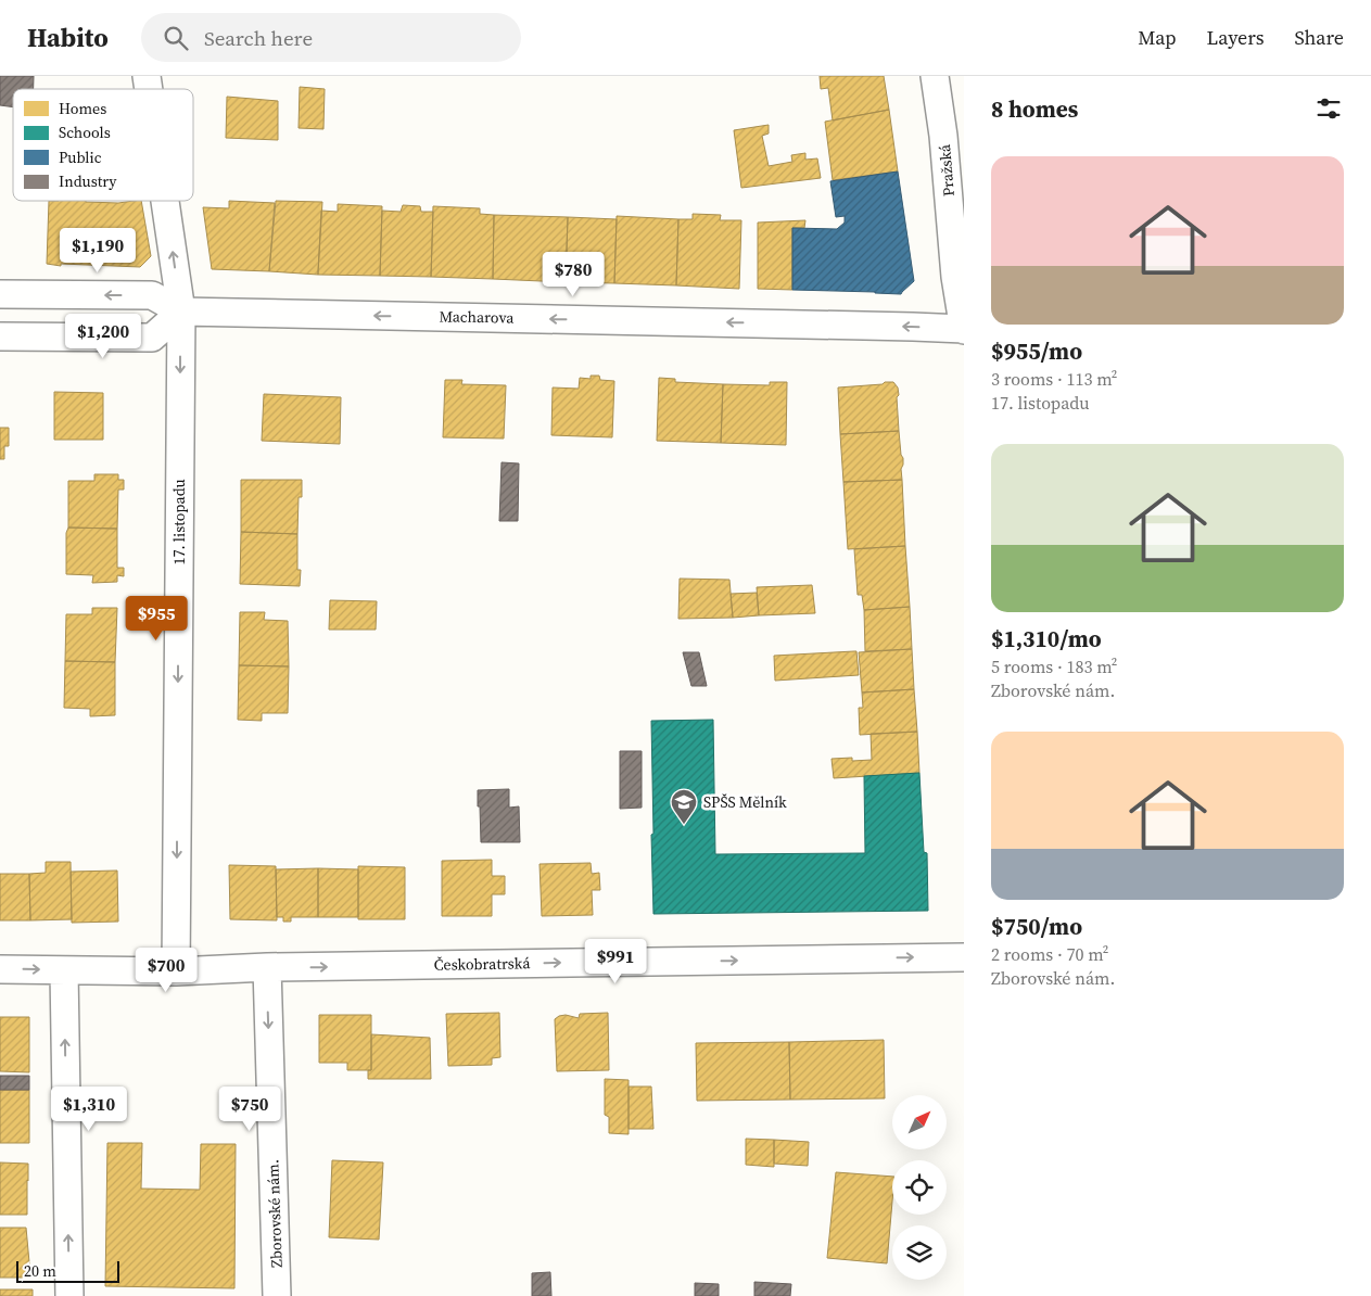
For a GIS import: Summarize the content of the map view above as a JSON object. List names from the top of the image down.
{
  "streets": {
    "street": [
      "Pražská",
      "Macharova",
      "17. listopadu",
      "Českobratrská",
      "Zborovské nám."
    ]
  },
  "crossings": [
    ["Pražská", "Macharova"],
    ["Macharova", "17. listopadu"],
    ["17. listopadu", "Českobratrská"],
    ["Českobratrská", "Zborovské nám."]
  ],
  "one_way": ["Macharova", "Českobratrská"],
  "places": {
    "school or university": ["SPŠS Mělník"]
  },
  "legend": [
    "Homes",
    "Schools",
    "Public",
    "Industry"
  ],
  "scale_bar": "20 m",
  "north": "top right",
  "page": {
    "header": "Habito",
    "search": "Search here",
    "nav": ["Map", "Layers", "Share"],
    "heading": "8 homes",
    "list": [
      {
        "name": "$955/mo",
        "note": "3 rooms · 113 m² · 17. listopadu"
      },
      {
        "name": "$1,310/mo",
        "note": "5 rooms · 183 m² · Zborovské nám."
      },
      {
        "name": "$750/mo",
        "note": "2 rooms · 70 m² · Zborovské nám."
      }
    ],
    "price": [
      "$1,190",
      "$780",
      "$1,200",
      "$955",
      "$991",
      "$700",
      "$1,310",
      "$750"
    ],
    "scale": "20 m"
  }
}
